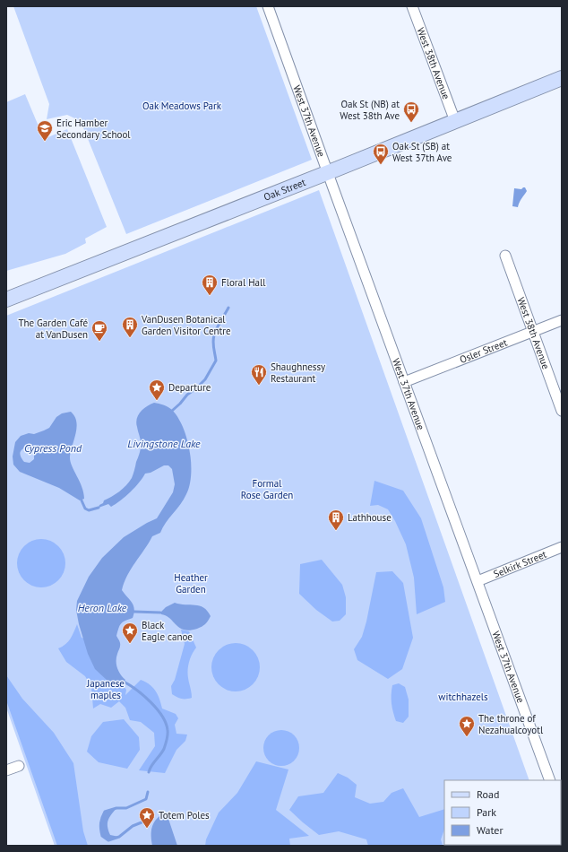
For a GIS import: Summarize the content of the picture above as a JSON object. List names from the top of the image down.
{
  "streets": {
    "main road": ["Oak Street"],
    "street": [
      "West 38th Avenue",
      "West 37th Avenue",
      "Osler Street",
      "Selkirk Street"
    ]
  },
  "crossings": [
    ["West 38th Avenue", "Oak Street"],
    ["West 38th Avenue", "Osler Street"],
    ["West 37th Avenue", "Oak Street"],
    ["West 37th Avenue", "Osler Street"],
    ["West 37th Avenue", "Selkirk Street"]
  ],
  "water": ["Livingstone Lake", "Cypress Pond", "Heron Lake"],
  "parks": [
    "Oak Meadows Park",
    "Formal Rose Garden",
    "Heather Garden",
    "Japanese maples",
    "witchhazels"
  ],
  "places": {
    "bus stop": ["Oak St (NB) at West 38th Ave", "Oak St (SB) at West 37th Ave"],
    "school or university": ["Eric Hamber Secondary School"],
    "building": ["Floral Hall", "VanDusen Botanical Garden Visitor Centre", "Lathhouse"],
    "cafe": ["The Garden Café at VanDusen"],
    "restaurant": ["Shaughnessy Restaurant"],
    "place": [
      "Departure",
      "Black Eagle canoe",
      "The throne of Nezahualcoyotl",
      "Totem Poles"
    ]
  },
  "legend": ["Road", "Park", "Water"]
}
